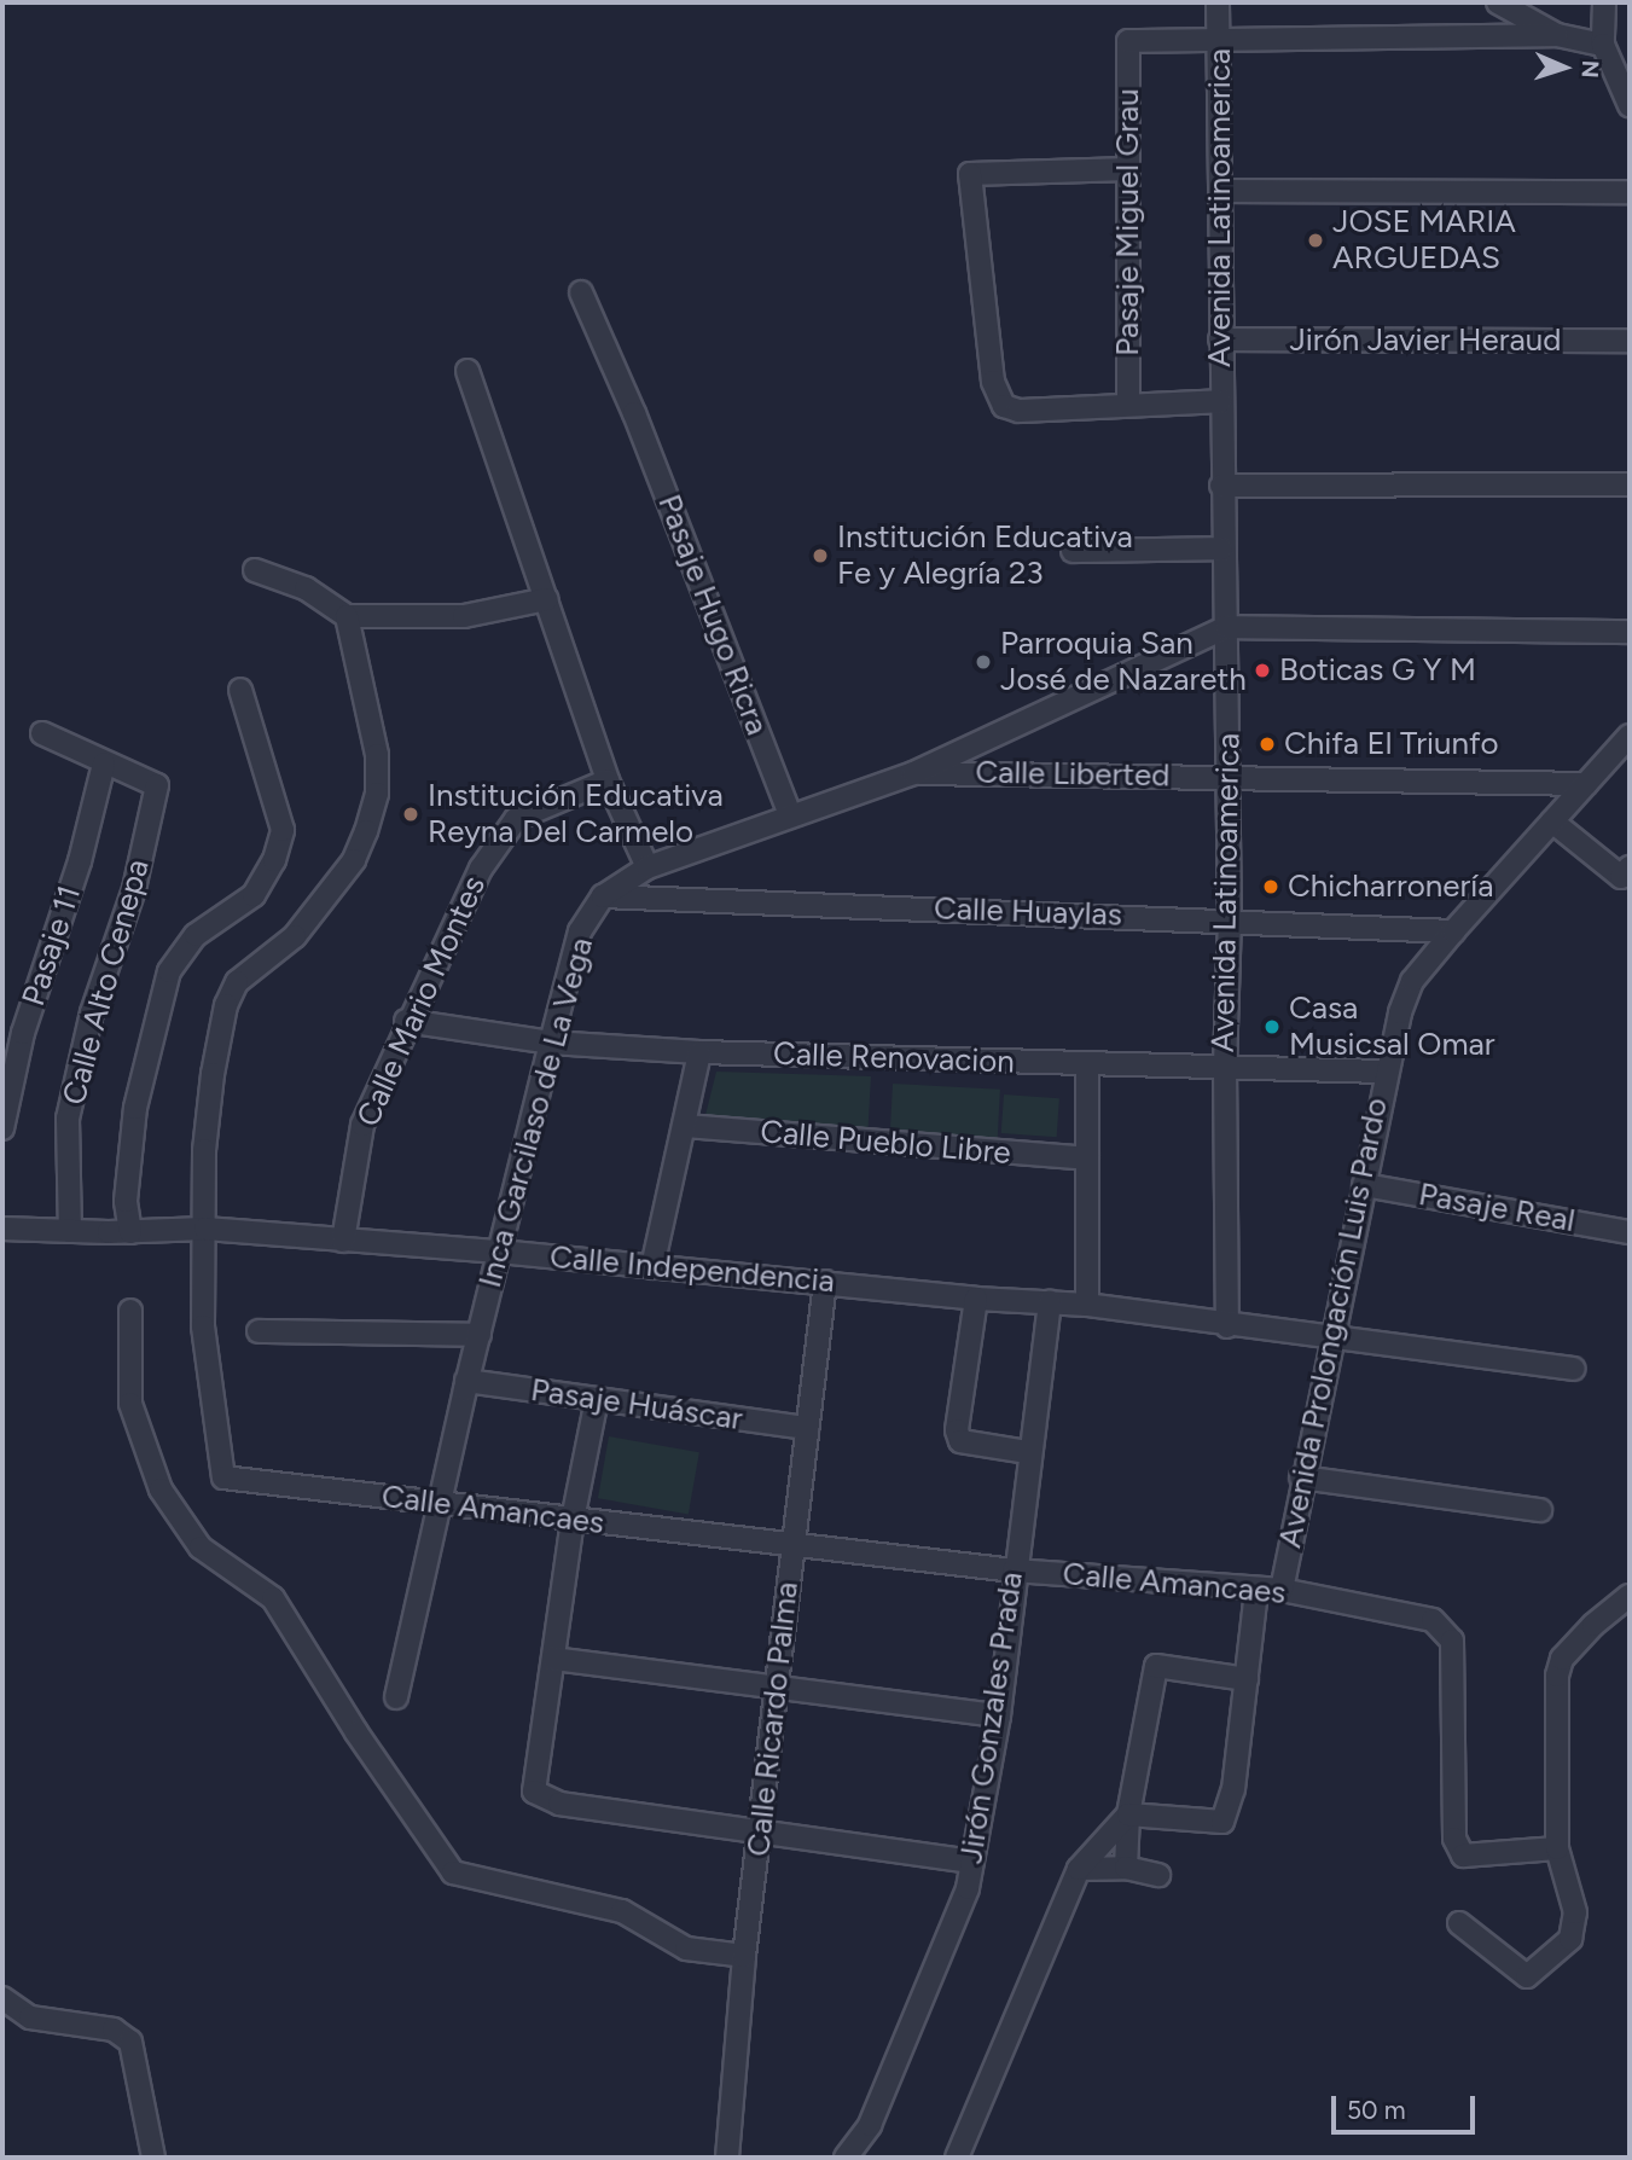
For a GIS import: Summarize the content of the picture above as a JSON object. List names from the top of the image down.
{
  "streets": {
    "street": [
      "Avenida Latinoamerica",
      "Pasaje Miguel Grau",
      "Jirón Javier Heraud",
      "Pasaje Hugo Ricra",
      "Calle Liberted",
      "Calle Huaylas",
      "Pasaje 11",
      "Calle Alto Cenepa",
      "Calle Mario Montes",
      "Calle Renovacion",
      "Inca Garcilaso de La Vega",
      "Calle Pueblo Libre",
      "Pasaje Real",
      "Calle Independencia",
      "Avenida Prolongación Luis Pardo",
      "Pasaje Huáscar",
      "Calle Amancaes",
      "Jirón Gonzales Prada",
      "Calle Ricardo Palma"
    ]
  },
  "crossings": [
    ["Avenida Latinoamerica", "Pasaje Miguel Grau"],
    ["Avenida Latinoamerica", "Jirón Javier Heraud"],
    ["Avenida Latinoamerica", "Calle Liberted"],
    ["Avenida Latinoamerica", "Calle Huaylas"],
    ["Avenida Latinoamerica", "Calle Renovacion"],
    ["Avenida Latinoamerica", "Inca Garcilaso de La Vega"],
    ["Avenida Latinoamerica", "Calle Independencia"],
    ["Pasaje Hugo Ricra", "Inca Garcilaso de La Vega"],
    ["Calle Liberted", "Inca Garcilaso de La Vega"],
    ["Calle Liberted", "Avenida Prolongación Luis Pardo"],
    ["Calle Huaylas", "Inca Garcilaso de La Vega"],
    ["Calle Huaylas", "Avenida Prolongación Luis Pardo"],
    ["Pasaje 11", "Calle Alto Cenepa"],
    ["Calle Alto Cenepa", "Calle Independencia"],
    ["Calle Mario Montes", "Calle Renovacion"],
    ["Calle Mario Montes", "Calle Independencia"],
    ["Calle Renovacion", "Inca Garcilaso de La Vega"],
    ["Calle Renovacion", "Avenida Prolongación Luis Pardo"],
    ["Inca Garcilaso de La Vega", "Calle Independencia"],
    ["Inca Garcilaso de La Vega", "Pasaje Huáscar"],
    ["Inca Garcilaso de La Vega", "Calle Amancaes"],
    ["Pasaje Real", "Avenida Prolongación Luis Pardo"],
    ["Calle Independencia", "Avenida Prolongación Luis Pardo"],
    ["Calle Independencia", "Calle Amancaes"],
    ["Calle Independencia", "Jirón Gonzales Prada"],
    ["Calle Independencia", "Calle Ricardo Palma"],
    ["Avenida Prolongación Luis Pardo", "Calle Amancaes"],
    ["Pasaje Huáscar", "Calle Ricardo Palma"],
    ["Calle Amancaes", "Jirón Gonzales Prada"],
    ["Calle Amancaes", "Calle Ricardo Palma"]
  ],
  "places": [
    "JOSE MARIA ARGUEDAS",
    "Institución Educativa Fe y Alegría 23",
    "Parroquia San José de Nazareth",
    "Boticas G Y M",
    "Chifa El Triunfo",
    "Institución Educativa Reyna Del Carmelo",
    "Chicharronería",
    "Casa Musicsal Omar"
  ],
  "scale_bar": "50 m",
  "north": "right"
}
